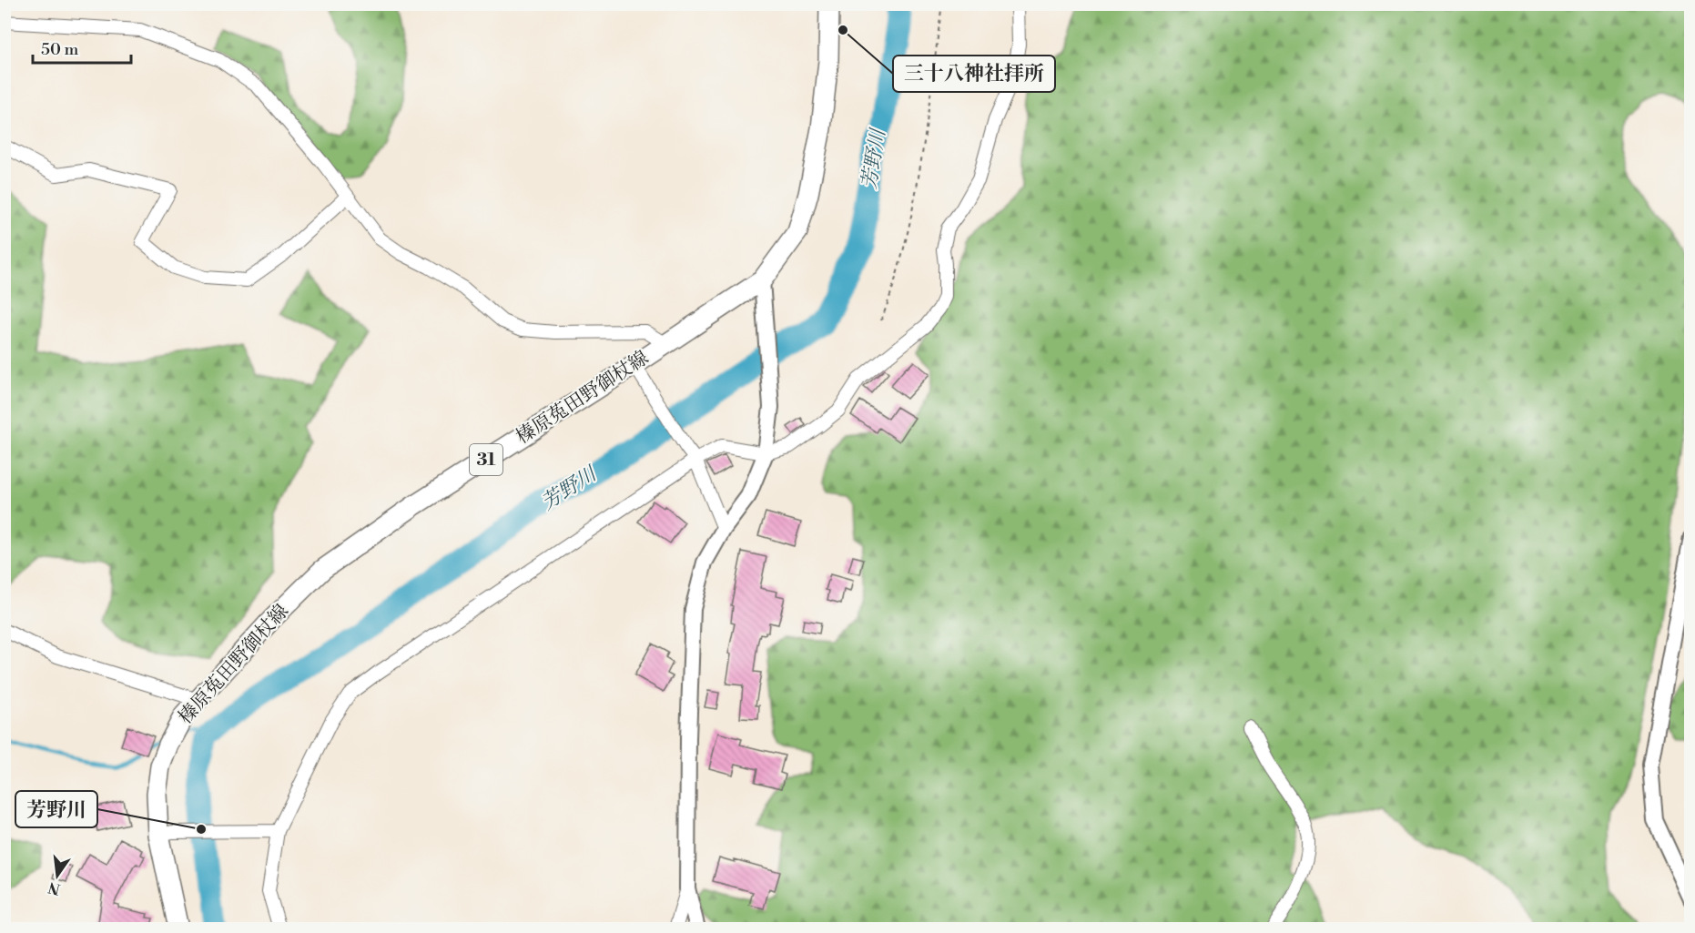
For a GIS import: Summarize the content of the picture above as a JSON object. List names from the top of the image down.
{
  "streets": {
    "main road": ["榛原菟田野御杖線", "31"]
  },
  "water": ["芳野川"],
  "places": ["三十八神社拝所", "芳野川"],
  "scale_bar": "50 m",
  "north": "bottom"
}
